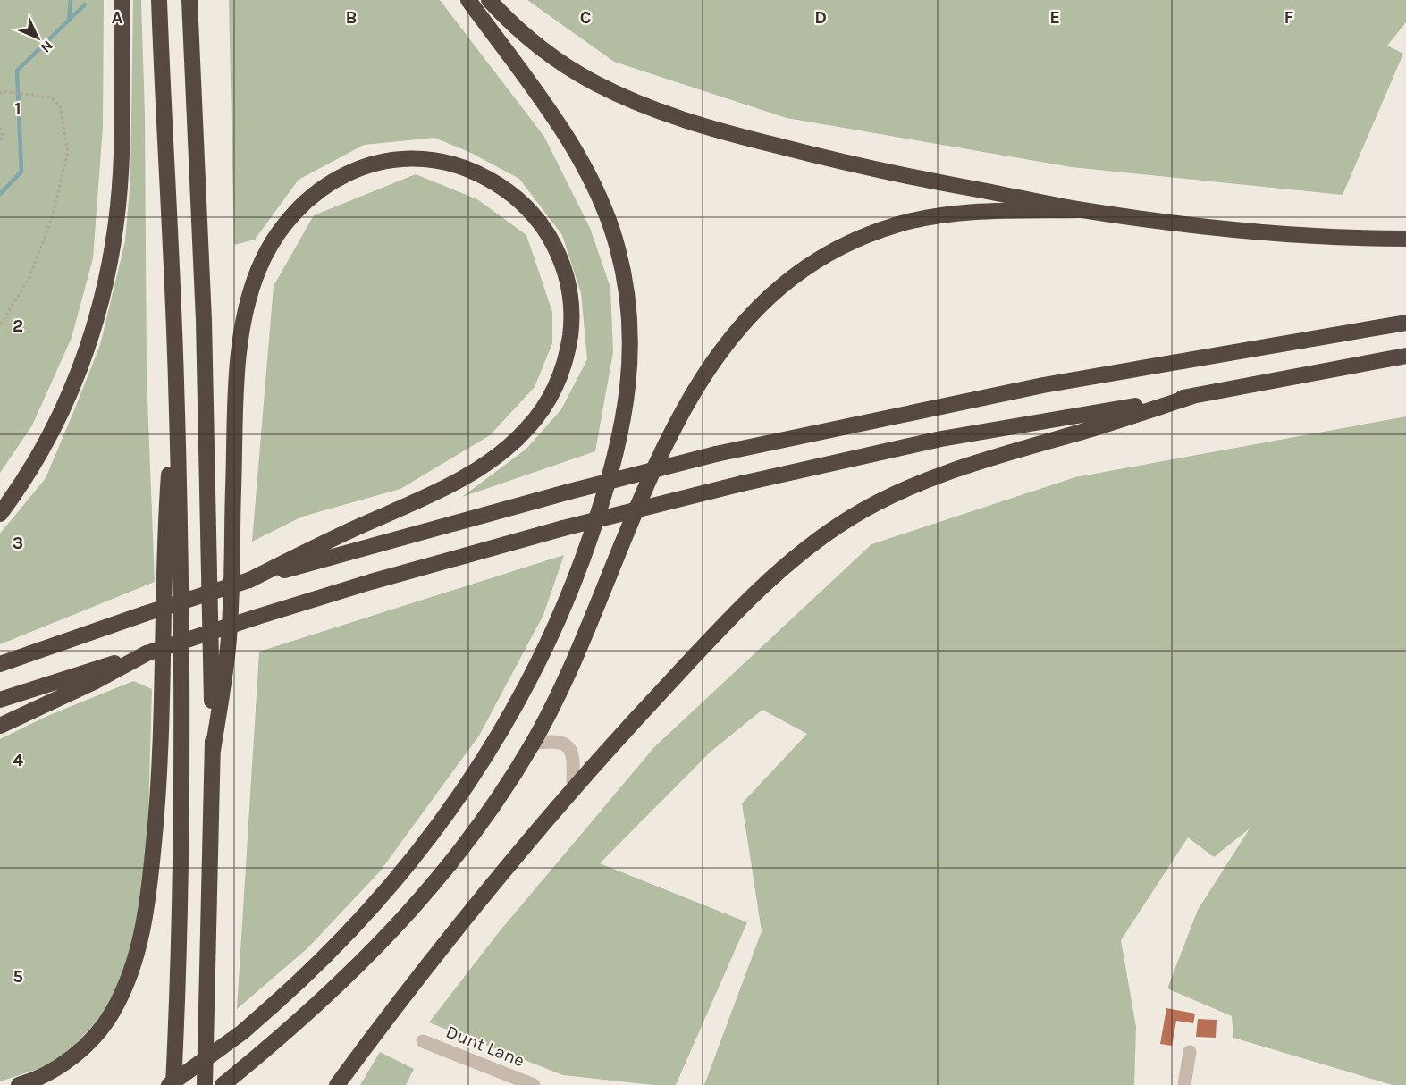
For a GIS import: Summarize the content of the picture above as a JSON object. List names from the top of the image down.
{
  "streets": {
    "street": ["Dunt Lane"]
  },
  "north": "bottom right",
  "grid": {
    "columns": [
      "A",
      "B",
      "C",
      "D",
      "E",
      "F"
    ],
    "rows": [
      "1",
      "2",
      "3",
      "4",
      "5"
    ]
  }
}
